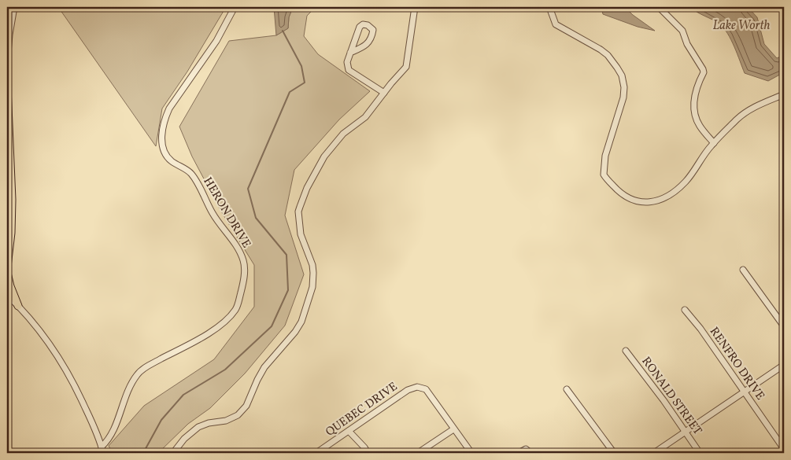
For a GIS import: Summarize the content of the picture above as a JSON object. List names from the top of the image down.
{
  "streets": {
    "street": [
      "HERON DRIVE",
      "RENFRO DRIVE",
      "RONALD STREET",
      "QUEBEC DRIVE"
    ]
  },
  "water": ["Lake Worth"]
}
